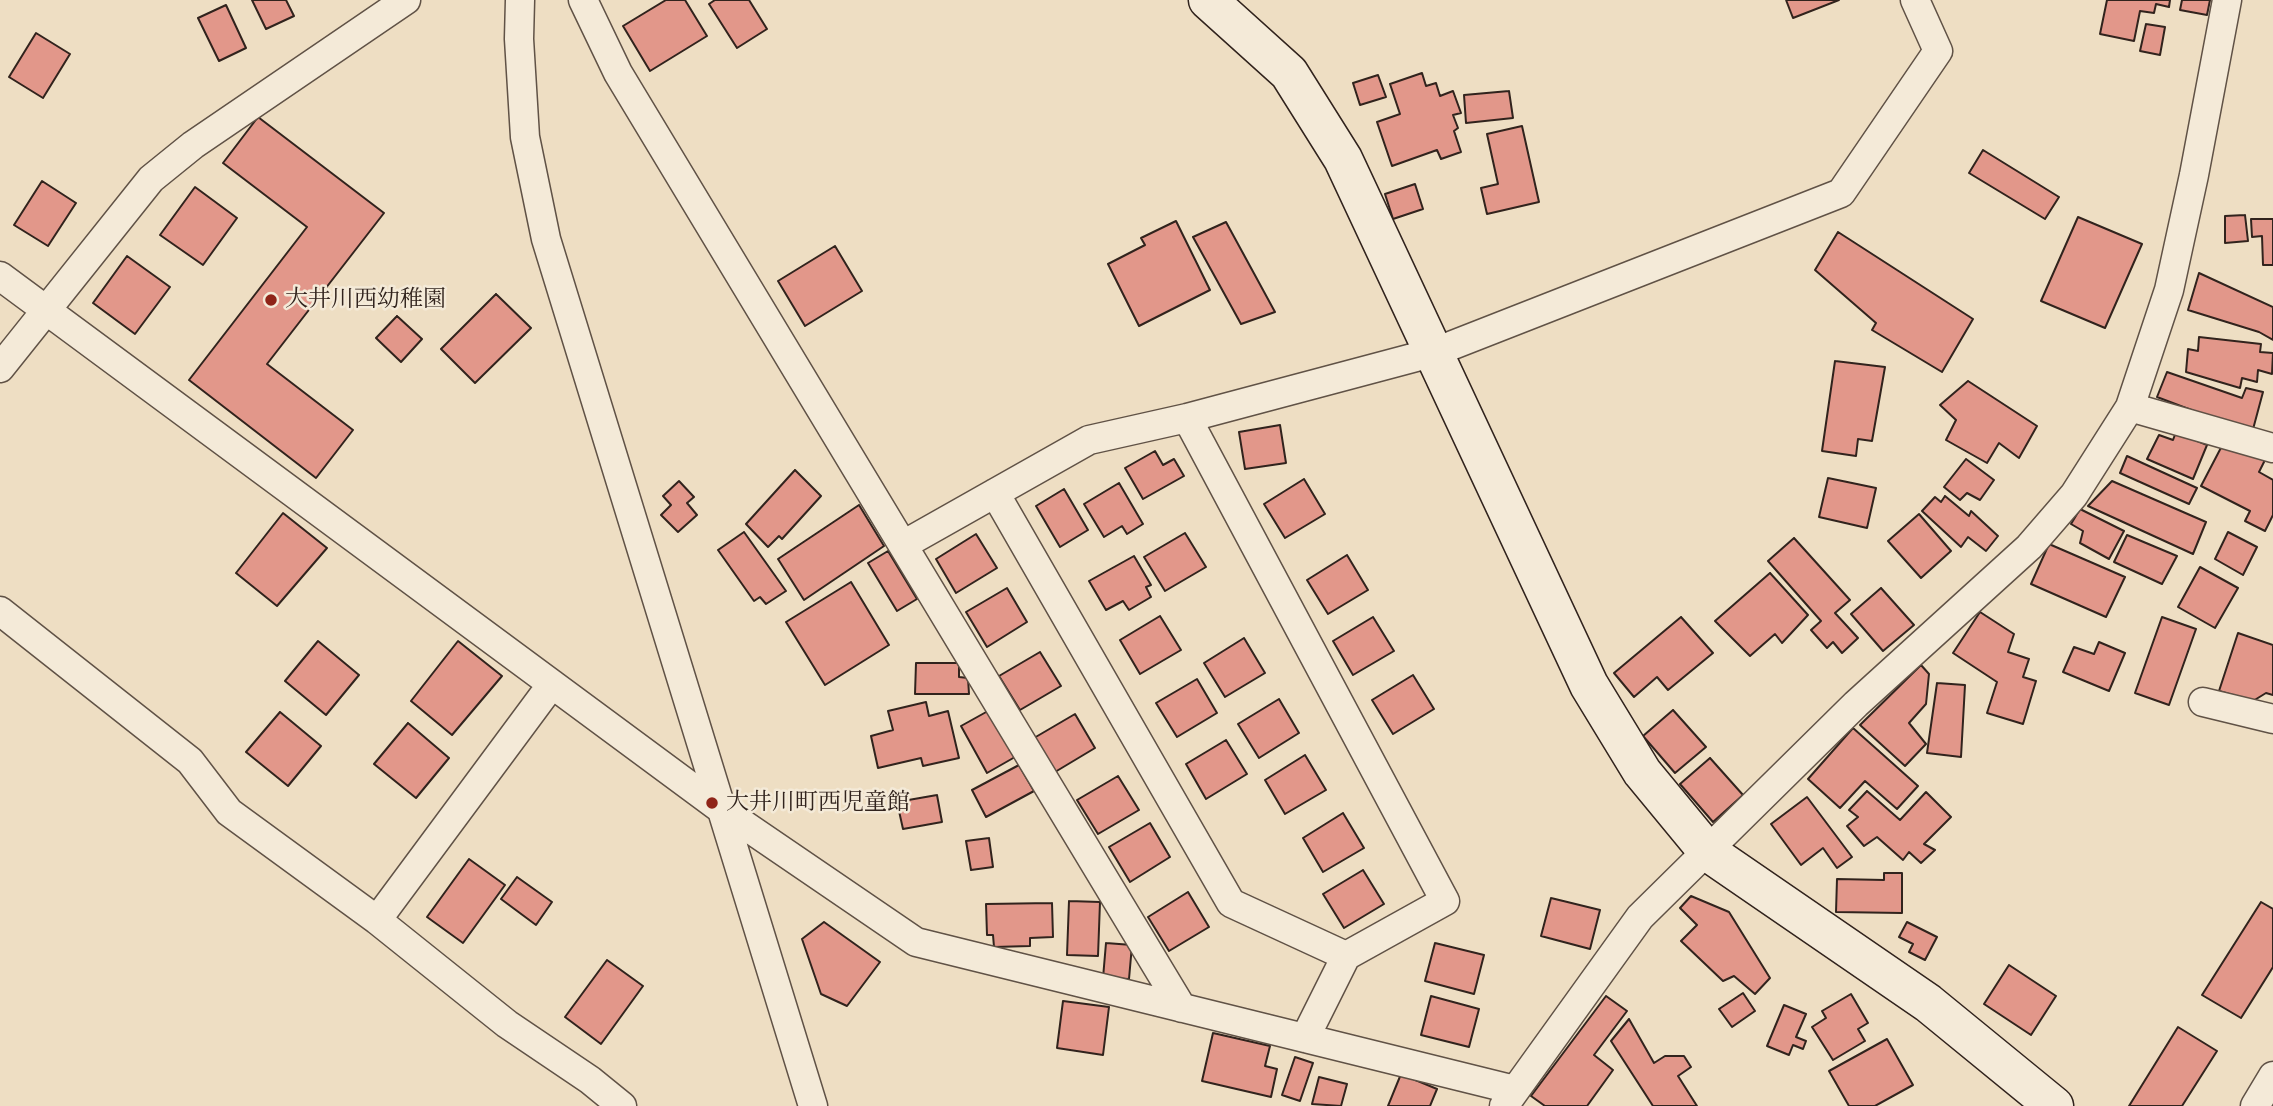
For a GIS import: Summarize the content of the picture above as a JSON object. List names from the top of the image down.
{
  "places": ["大井川西幼稚園", "大井川町西児童館"]
}
